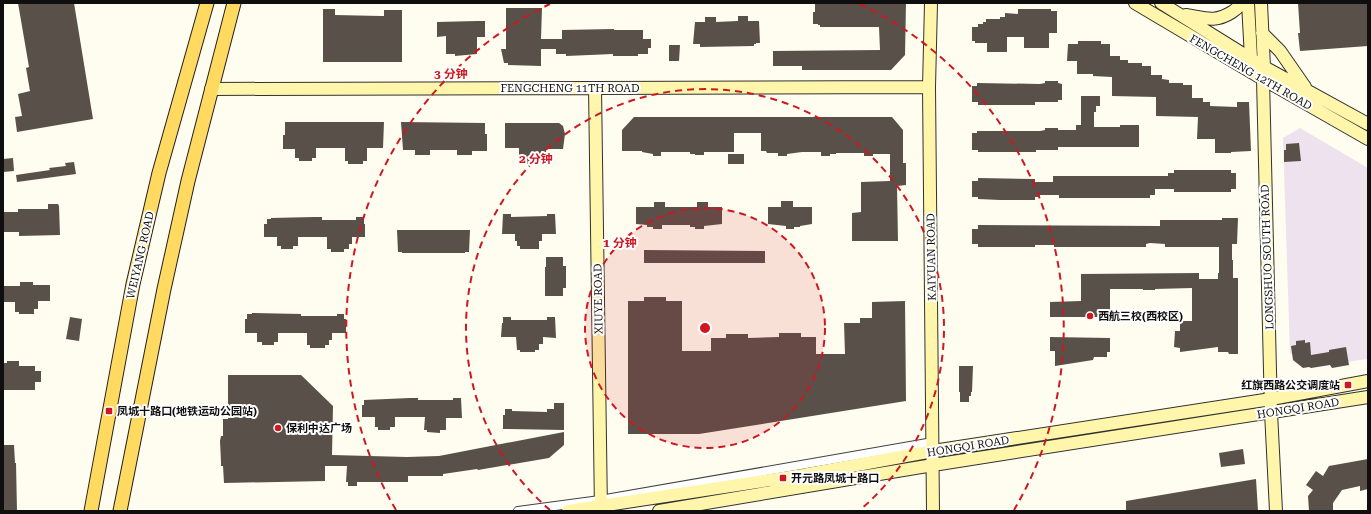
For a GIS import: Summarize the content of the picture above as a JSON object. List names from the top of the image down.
{
  "streets": {
    "main road": ["WEIYANG ROAD"],
    "street": [
      "FENGCHENG 12TH ROAD",
      "FENGCHENG 11TH ROAD",
      "KAIYUAN ROAD",
      "LONGSHUO SOUTH ROAD",
      "XIUYE ROAD",
      "HONGQI ROAD"
    ]
  },
  "crossings": [
    ["FENGCHENG 12TH ROAD", "LONGSHUO SOUTH ROAD"],
    ["FENGCHENG 11TH ROAD", "KAIYUAN ROAD"],
    ["FENGCHENG 11TH ROAD", "XIUYE ROAD"],
    ["KAIYUAN ROAD", "HONGQI ROAD"],
    ["LONGSHUO SOUTH ROAD", "HONGQI ROAD"],
    ["XIUYE ROAD", "HONGQI ROAD"]
  ],
  "places": {
    "other": ["西航三校(西校区)", "保利中达广场"],
    "transit": ["红旗西路公交调度站", "凤城十路口(地铁运动公园站)", "开元路凤城十路口"]
  },
  "rings": ["3 分钟", "2 分钟", "1 分钟"]
}
